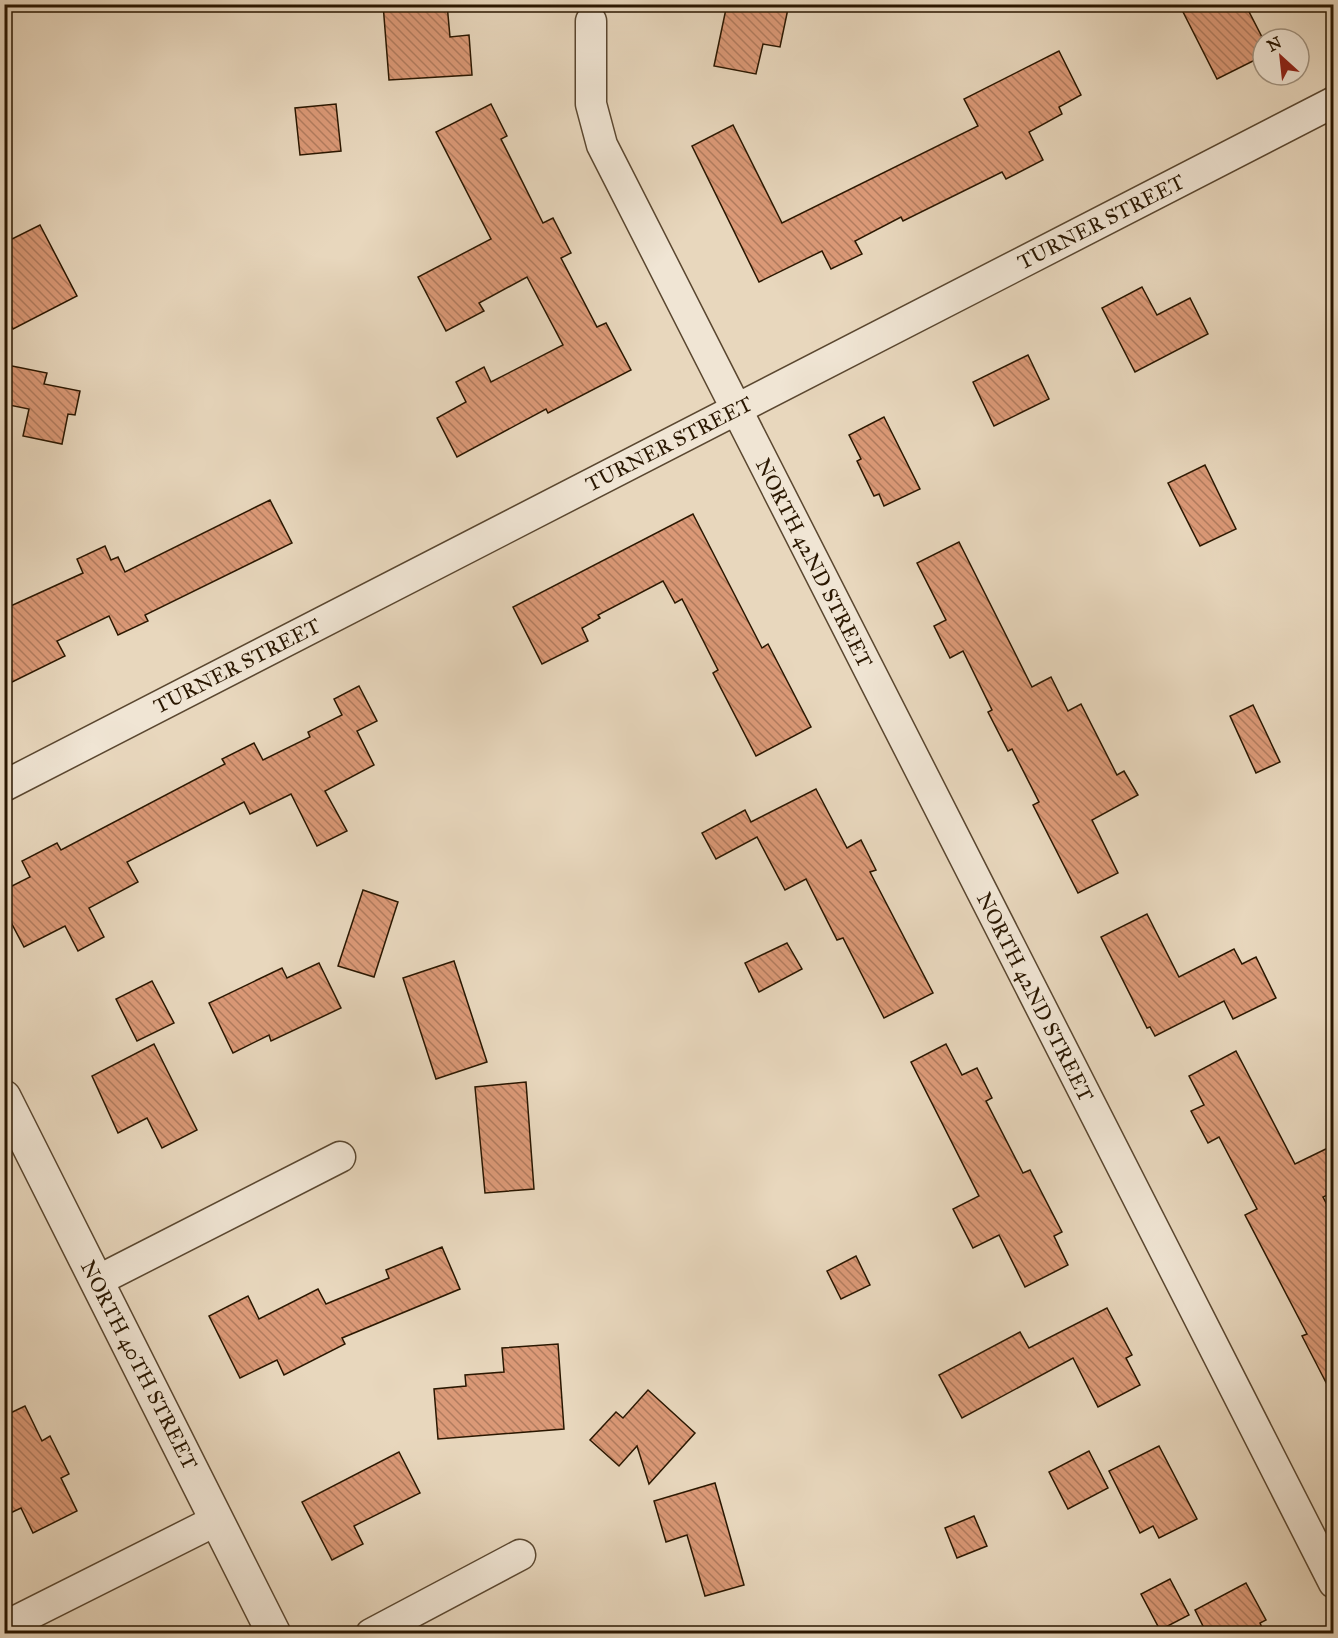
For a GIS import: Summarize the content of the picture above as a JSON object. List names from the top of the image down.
{
  "streets": {
    "street": ["TURNER STREET", "NORTH 42ND STREET", "NORTH 40TH STREET"]
  },
  "crossings": [
    ["TURNER STREET", "NORTH 42ND STREET"]
  ],
  "north": "top left"
}
